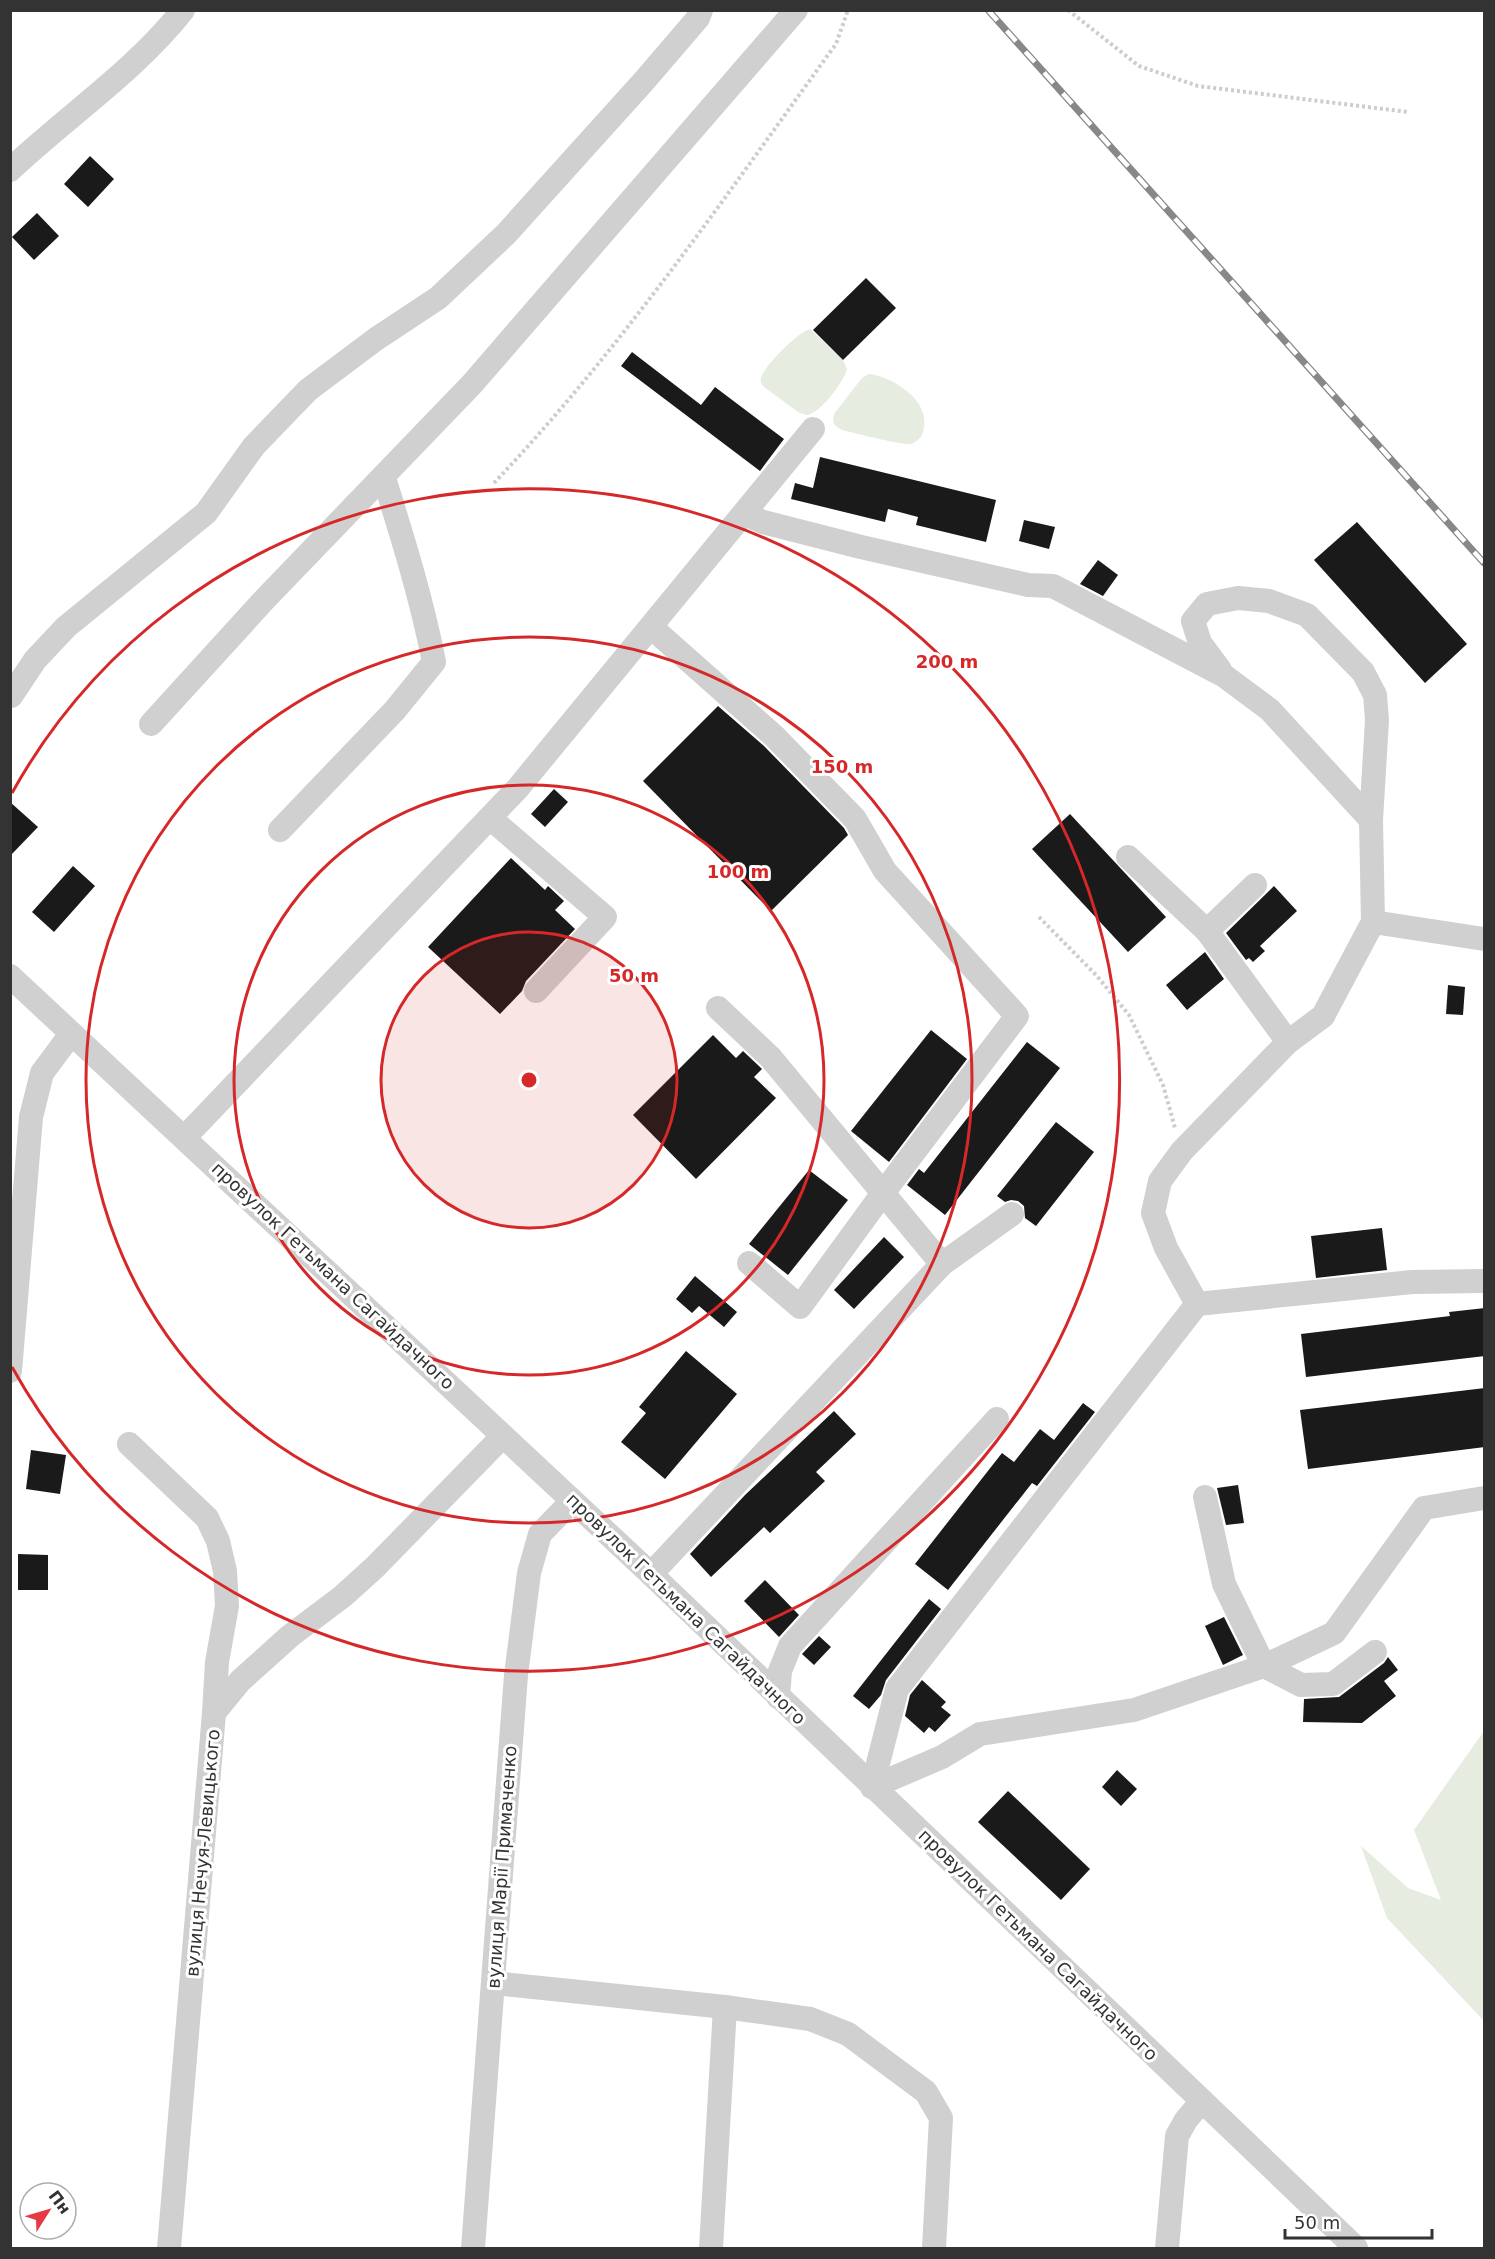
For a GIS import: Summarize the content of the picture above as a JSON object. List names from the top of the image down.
{
  "streets": {
    "street": ["провулок Гетьмана Сагайдачного", "вулиця Нечуя-Левицького", "вулиця Марії Примаченко"]
  },
  "crossings": [
    ["провулок Гетьмана Сагайдачного", "вулиця Нечуя-Левицького"],
    ["провулок Гетьмана Сагайдачного", "вулиця Марії Примаченко"]
  ],
  "scale_bar": "50 m",
  "north": "top right",
  "rings": [
    "200 m",
    "150 m",
    "100 m",
    "50 m"
  ]
}
